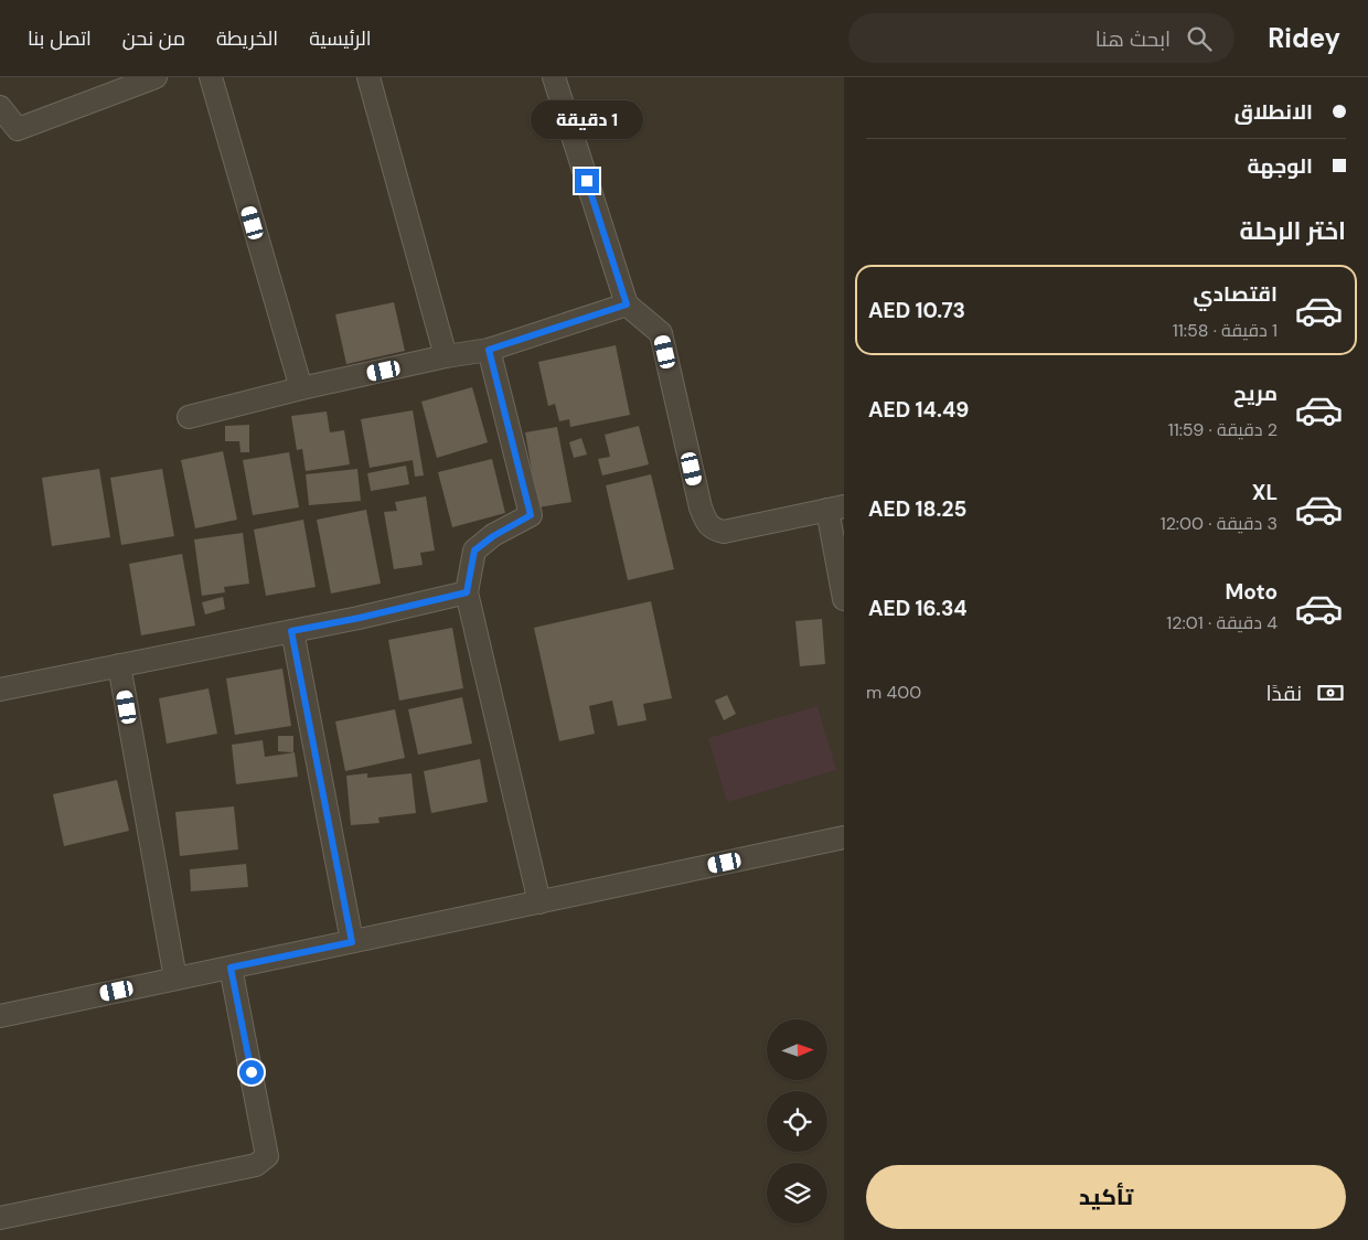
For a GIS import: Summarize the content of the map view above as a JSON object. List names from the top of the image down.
{
  "north": "right",
  "page": {
    "header": "Ridey",
    "search": "ابحث هنا",
    "nav": [
      "الرئيسية",
      "الخريطة",
      "من نحن",
      "اتصل بنا"
    ],
    "banner": ["الانطلاق", "الوجهة"],
    "bubble": "1 دقيقة",
    "heading": "اختر الرحلة",
    "list": [
      {
        "name": "اقتصادي",
        "note": "1 دقيقة · 11:58",
        "value": "AED 10.73"
      },
      {
        "name": "مريح",
        "note": "2 دقيقة · 11:59",
        "value": "AED 14.49"
      },
      {
        "name": "XL",
        "note": "3 دقيقة · 12:00",
        "value": "AED 18.25"
      },
      {
        "name": "Moto",
        "note": "4 دقيقة · 12:01",
        "value": "AED 16.34"
      }
    ],
    "pay": ["نقدًا", "400 m"],
    "buttons": "تأكيد"
  }
}
